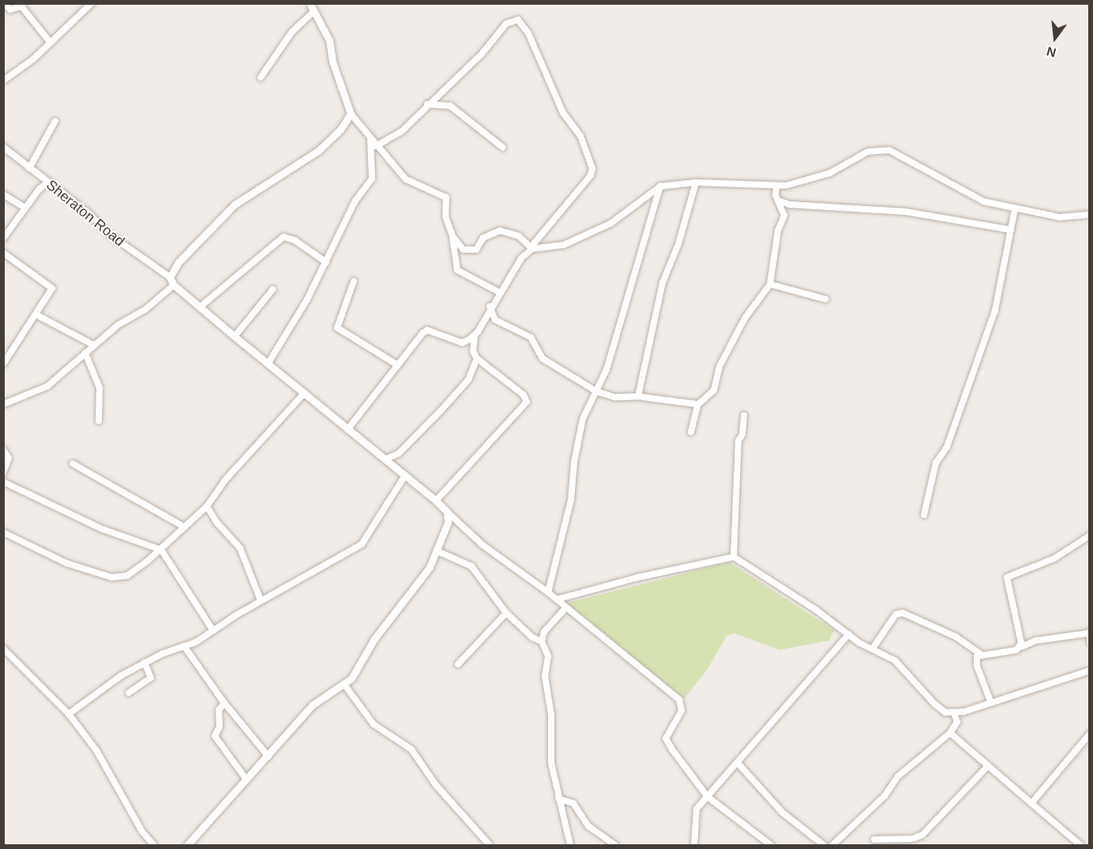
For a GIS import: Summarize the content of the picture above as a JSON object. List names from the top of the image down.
{
  "streets": {
    "street": ["Sheraton Road"]
  },
  "north": "bottom"
}
